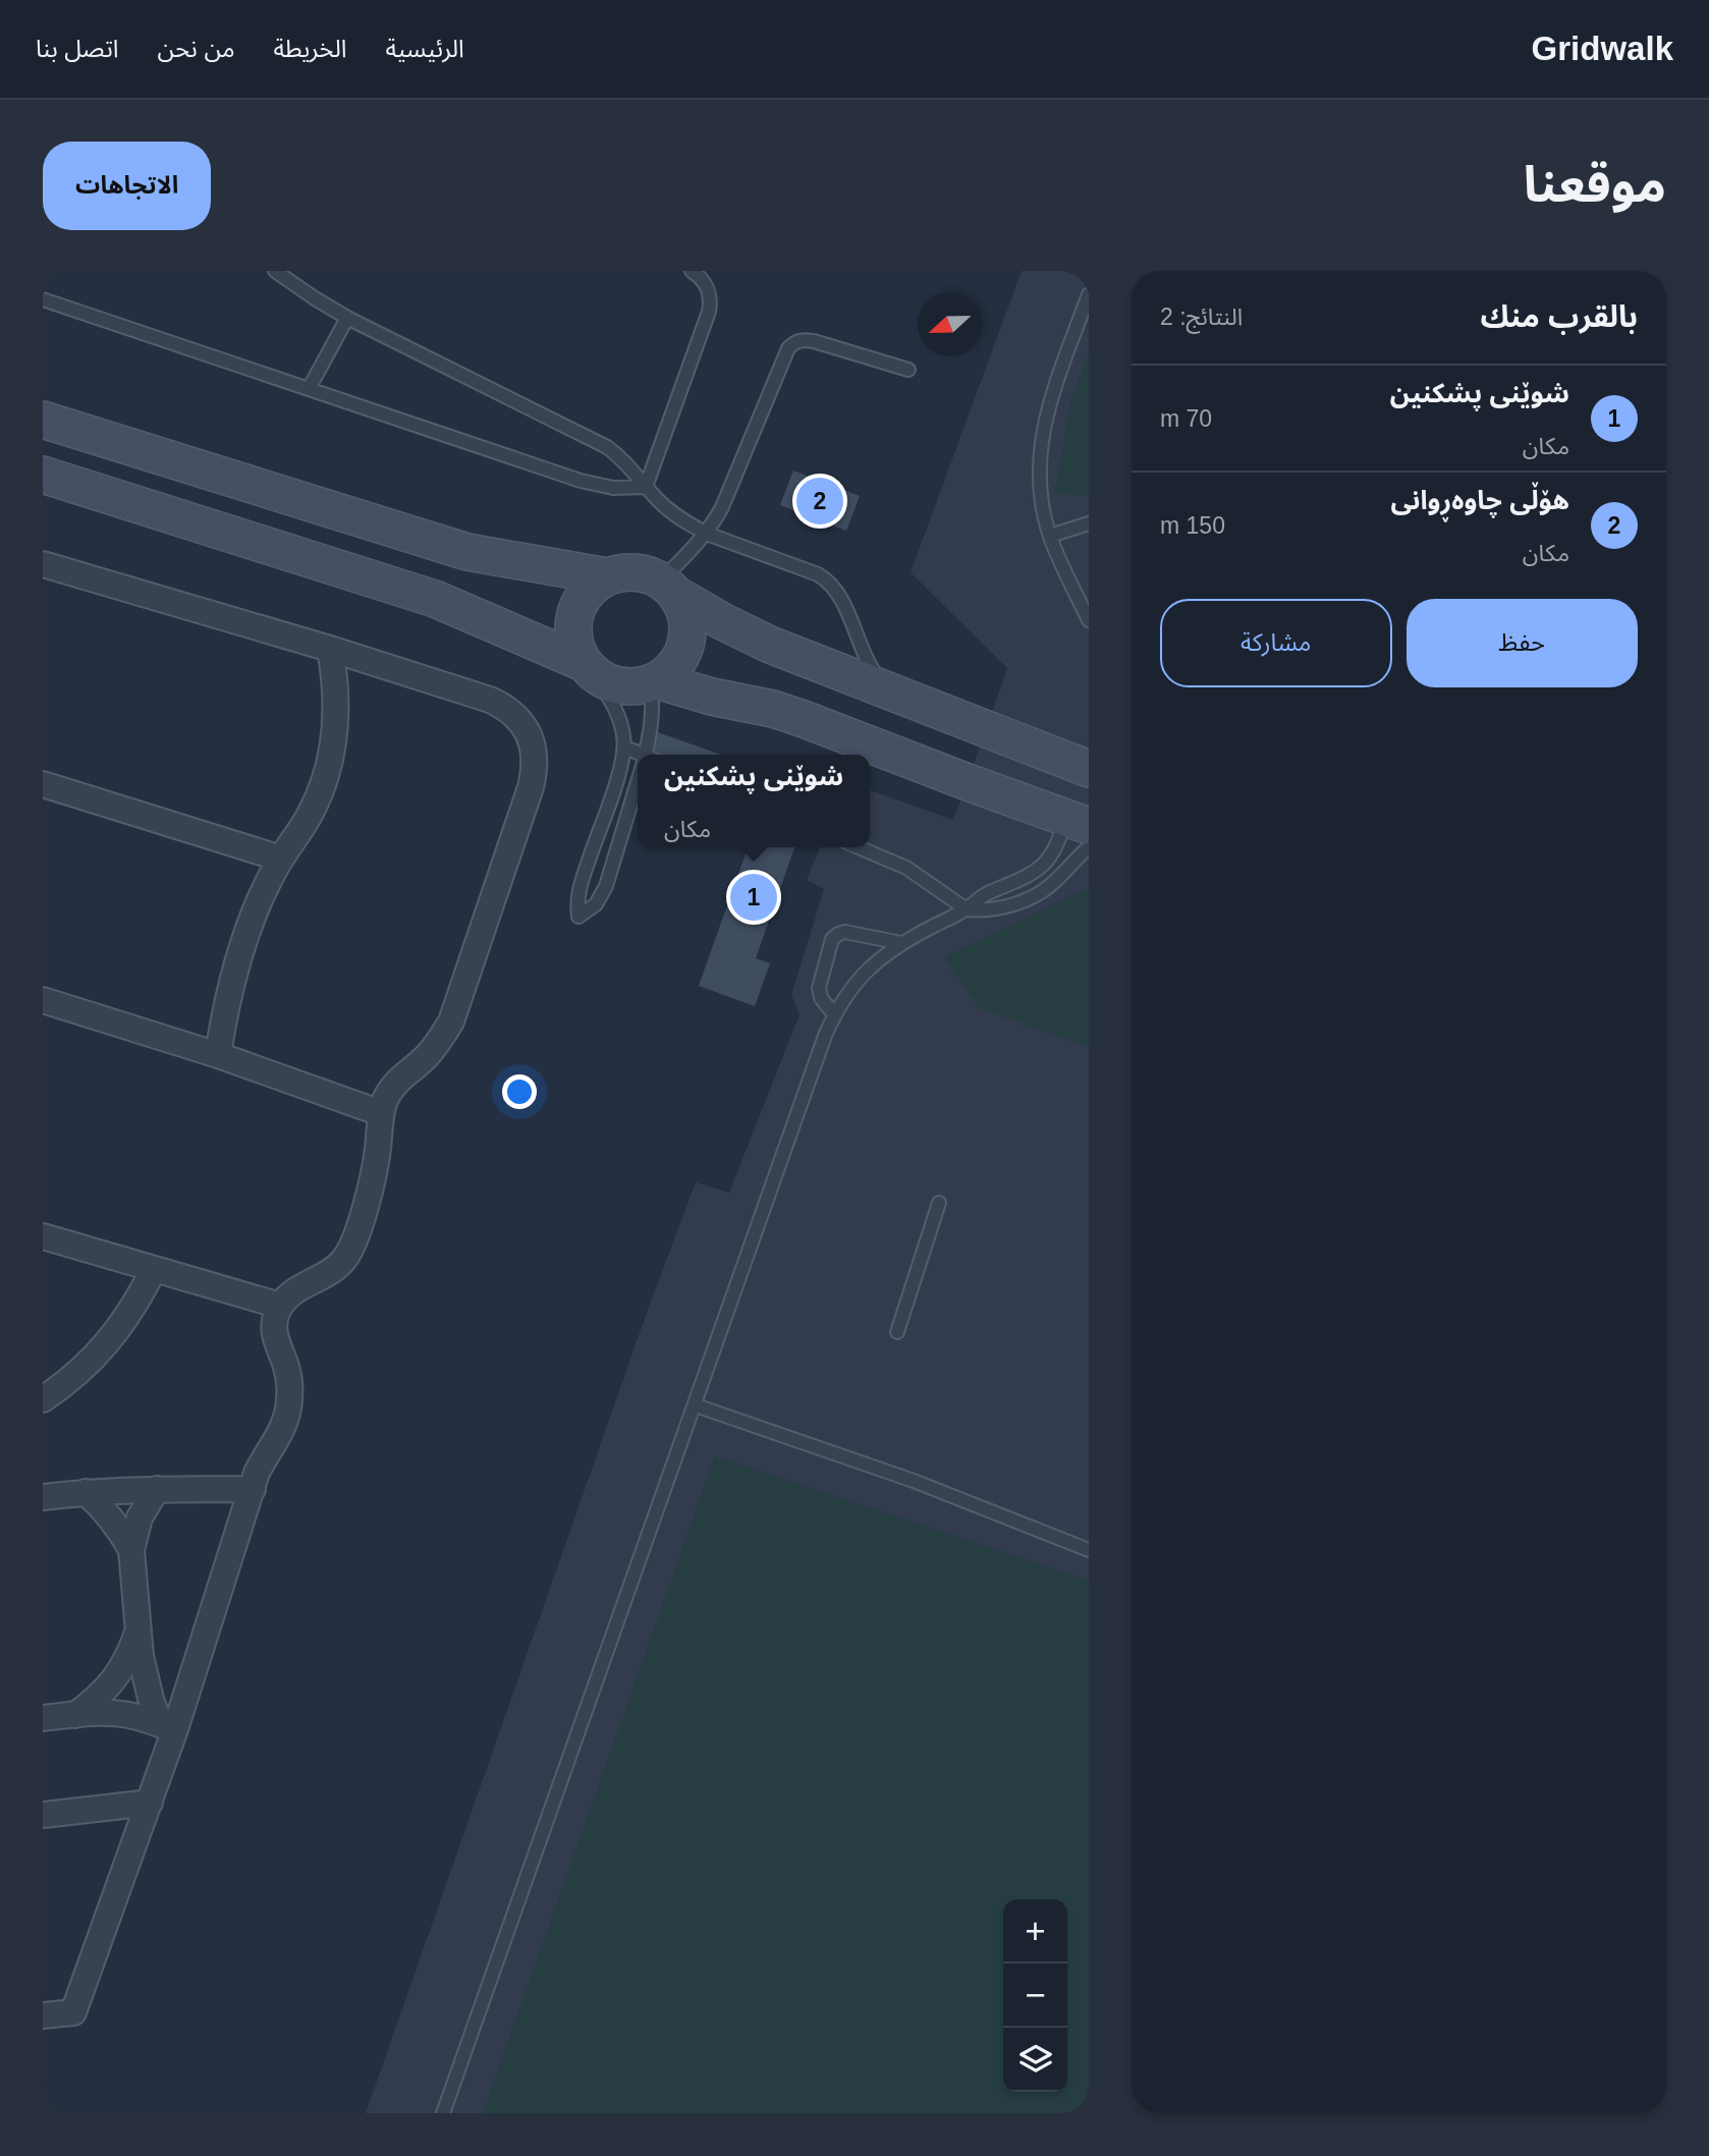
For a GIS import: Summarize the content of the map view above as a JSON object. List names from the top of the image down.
{
  "north": "left",
  "page": {
    "header": "Gridwalk",
    "nav": [
      "الرئيسية",
      "الخريطة",
      "من نحن",
      "اتصل بنا"
    ],
    "title": "موقعنا",
    "buttons": [
      "الاتجاهات",
      ["حفظ", "مشاركة"]
    ],
    "heading": ["بالقرب منك", "النتائج: 2"],
    "list": [
      {
        "mark": "1",
        "name": "شوێنی پشکنین",
        "note": "مكان",
        "value": "70 m"
      },
      {
        "mark": "2",
        "name": "هۆڵی چاوەڕوانی",
        "note": "مكان",
        "value": "150 m"
      }
    ],
    "pins": ["2", "1"],
    "popup": ["شوێنی پشکنین", "مكان"],
    "map_buttons": ["+", "−"]
  }
}
